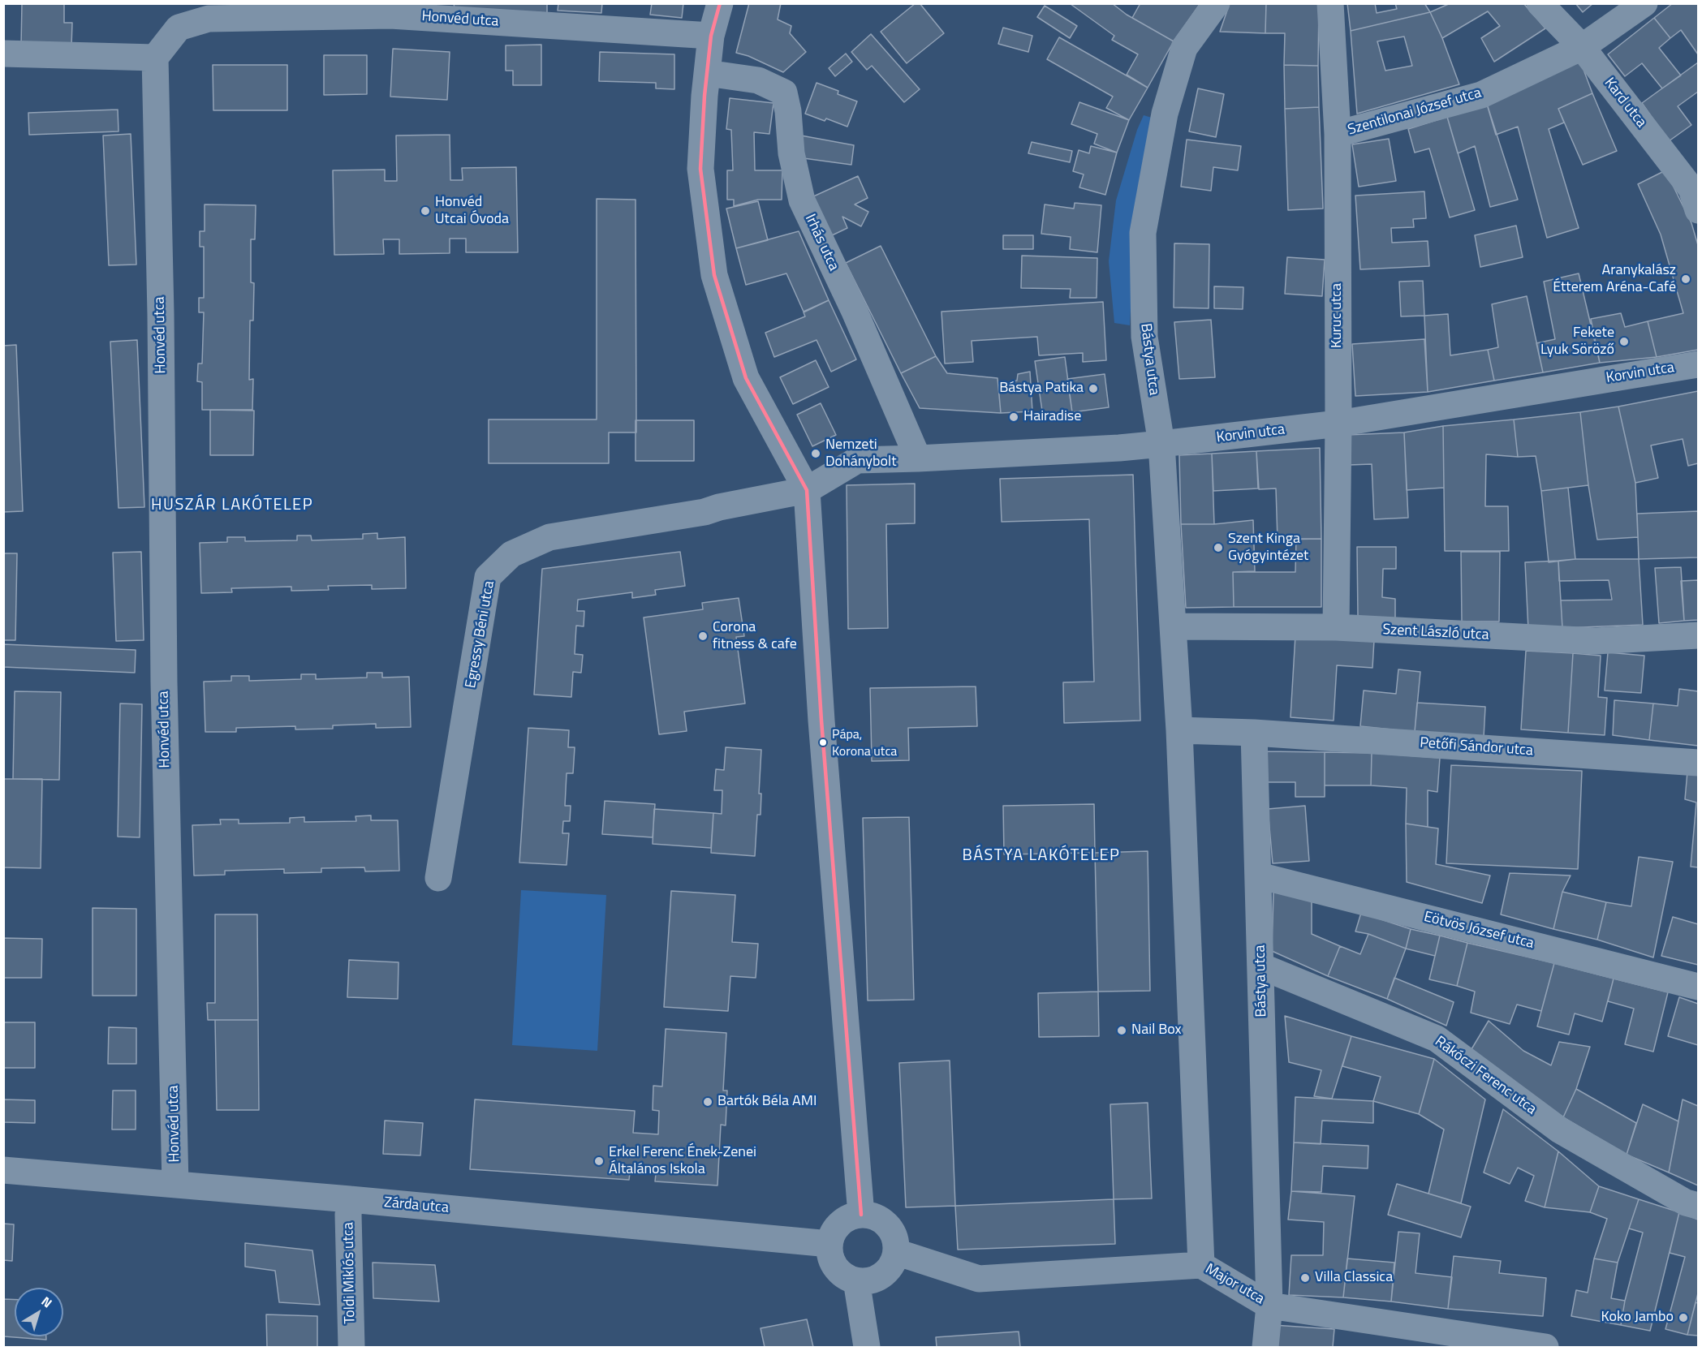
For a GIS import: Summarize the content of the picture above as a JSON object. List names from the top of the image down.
{
  "streets": {
    "street": [
      "Honvéd utca",
      "Kard utca",
      "Szentilonai József utca",
      "Irhás utca",
      "Kuruc utca",
      "Bástya utca",
      "Korvin utca",
      "Szent László utca",
      "Egressy Béni utca",
      "Petőfi Sándor utca",
      "Eötvös József utca",
      "Rákóczi Ferenc utca",
      "Zárda utca",
      "Toldi Miklós utca",
      "Major utca"
    ]
  },
  "crossings": [
    ["Honvéd utca", "Zárda utca"],
    ["Kard utca", "Szentilonai József utca"],
    ["Szentilonai József utca", "Kuruc utca"],
    ["Irhás utca", "Korvin utca"],
    ["Kuruc utca", "Korvin utca"],
    ["Kuruc utca", "Szent László utca"],
    ["Bástya utca", "Korvin utca"],
    ["Bástya utca", "Szent László utca"],
    ["Bástya utca", "Petőfi Sándor utca"],
    ["Bástya utca", "Eötvös József utca"],
    ["Bástya utca", "Rákóczi Ferenc utca"],
    ["Bástya utca", "Major utca"],
    ["Korvin utca", "Egressy Béni utca"],
    ["Zárda utca", "Toldi Miklós utca"],
    ["Zárda utca", "Major utca"]
  ],
  "districts": ["HUSZÁR LAKÓTELEP", "BÁSTYA LAKÓTELEP"],
  "places": [
    "Honvéd Utcai Óvoda",
    "Aranykalász Étterem Aréna-Café",
    "Fekete Lyuk Söröző",
    "Bástya Patika",
    "Hairadise",
    "Nemzeti Dohánybolt",
    "Szent Kinga Gyógyintézet",
    "Corona fitness & cafe",
    "Pápa, Korona utca",
    "Nail Box",
    "Bartók Béla AMI",
    "Erkel Ferenc Ének-Zenei Általános Iskola",
    "Villa Classica",
    "Koko Jambo"
  ],
  "north": "top right"
}
